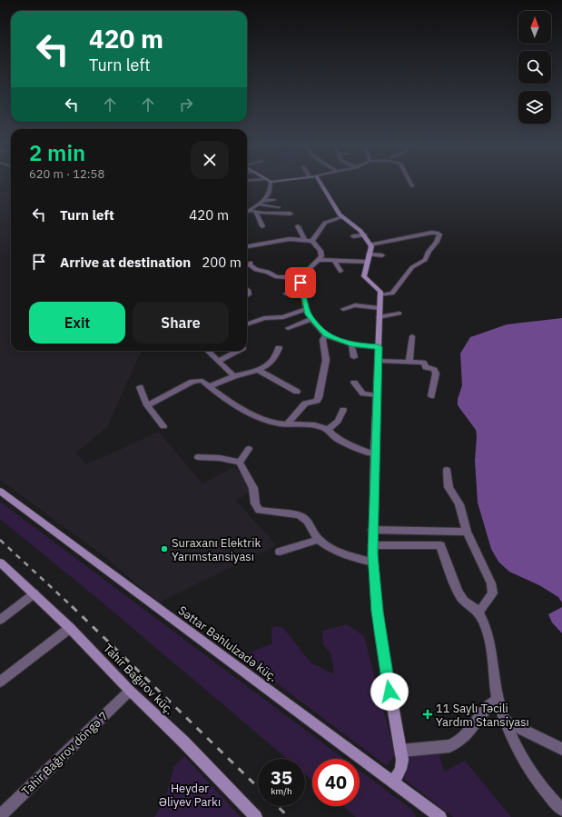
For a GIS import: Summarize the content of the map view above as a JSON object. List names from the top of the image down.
{
  "streets": {
    "street": ["Səttar Bəhlulzadə küç.", "Tahir Bağırov küç.", "Tahir Bağırov döngə 7"]
  },
  "crossings": [
    ["Tahir Bağırov küç.", "Tahir Bağırov döngə 7"]
  ],
  "parks": ["Heydər Əliyev Parkı"],
  "places": {
    "other": ["Suraxanı Elektrik Yarımstansiyası"],
    "health": ["11 Saylı Təcili Yardım Stansiyası"]
  },
  "north": "top",
  "page": {
    "turn": ["420 m", "Turn left"],
    "heading": ["2 min", "620 m · 12:58"],
    "list": [
      {
        "name": "Turn left",
        "value": "420 m"
      },
      {
        "name": "Arrive at destination",
        "value": "200 m"
      }
    ],
    "buttons": ["Exit", "Share"],
    "speed": "35 km/h",
    "limit": "40"
  }
}
